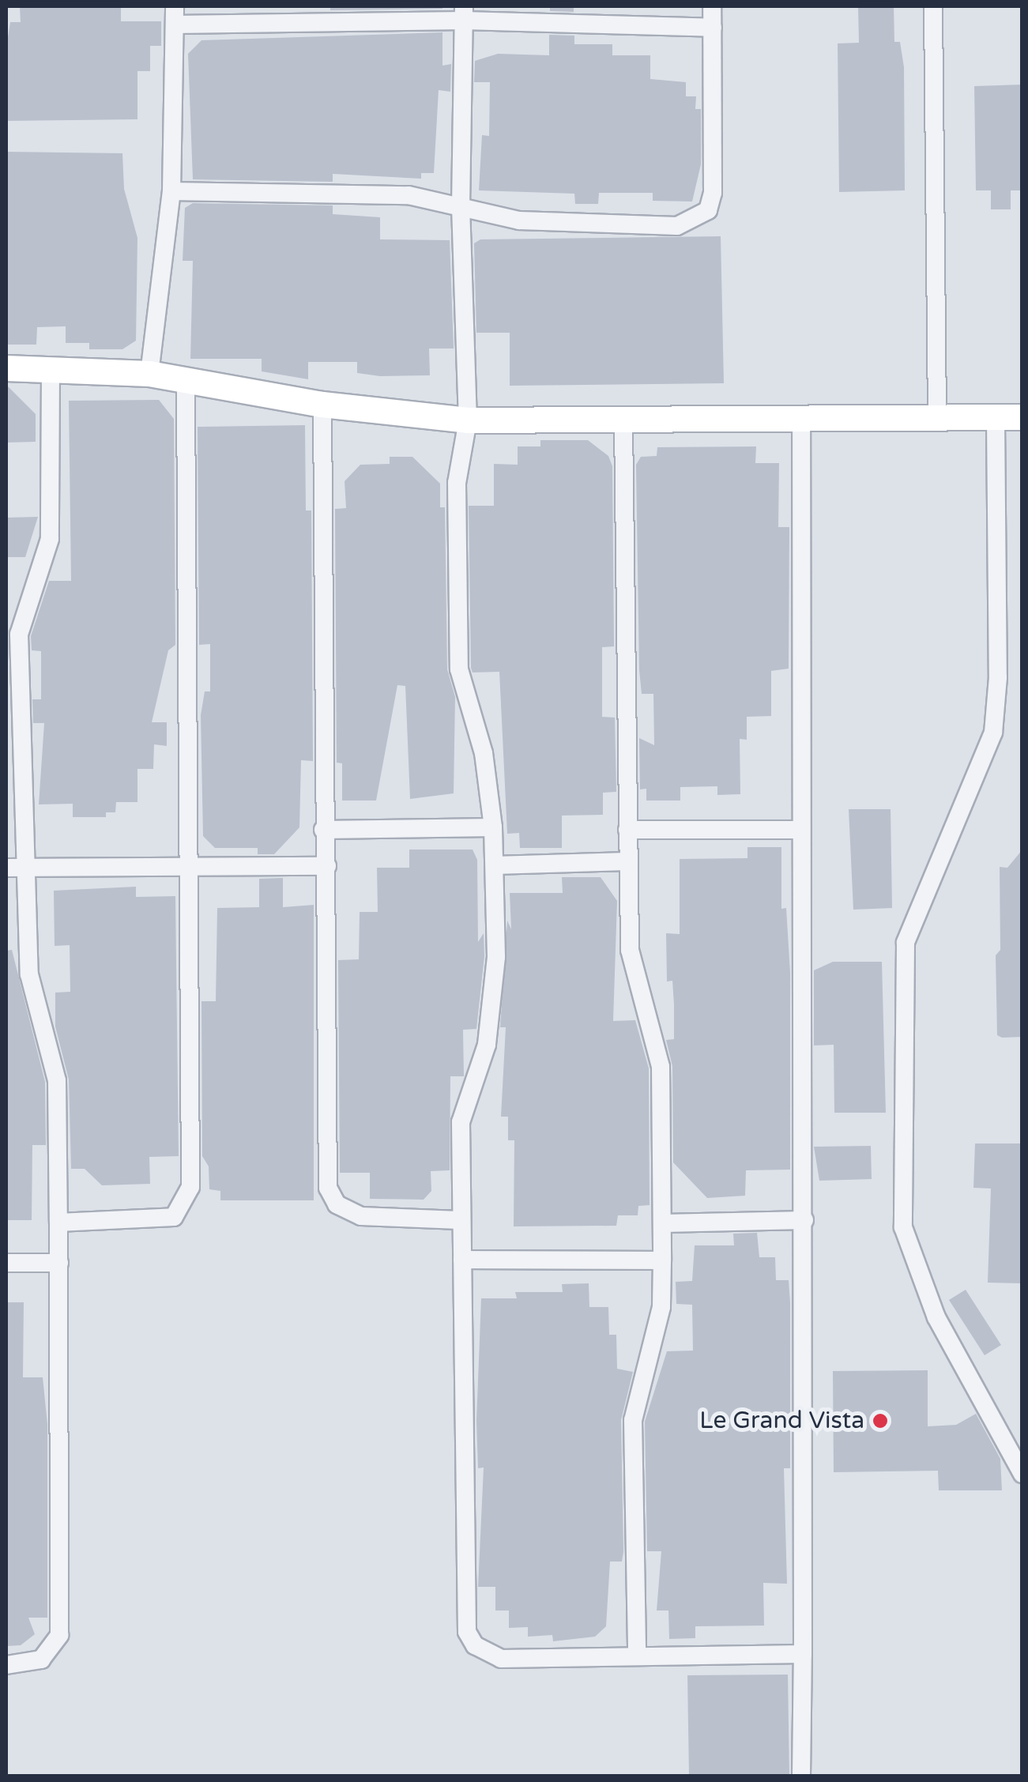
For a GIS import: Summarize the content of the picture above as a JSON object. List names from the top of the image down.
{
  "places": ["Le Grand Vista"]
}
